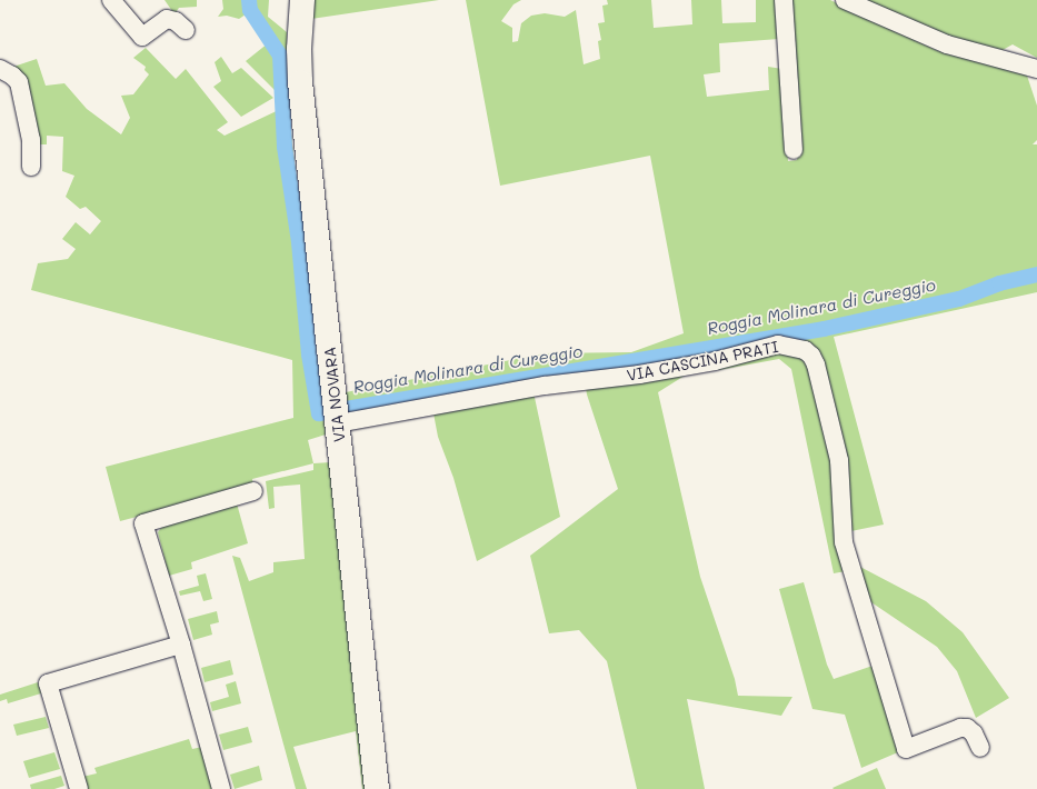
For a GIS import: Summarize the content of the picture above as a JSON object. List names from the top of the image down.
{
  "streets": {
    "main road": ["VIA NOVARA"],
    "street": ["VIA CASCINA PRATI"]
  },
  "crossings": [
    ["VIA CASCINA PRATI", "VIA NOVARA"]
  ],
  "water": ["Roggia Molinara di Cureggio"]
}
